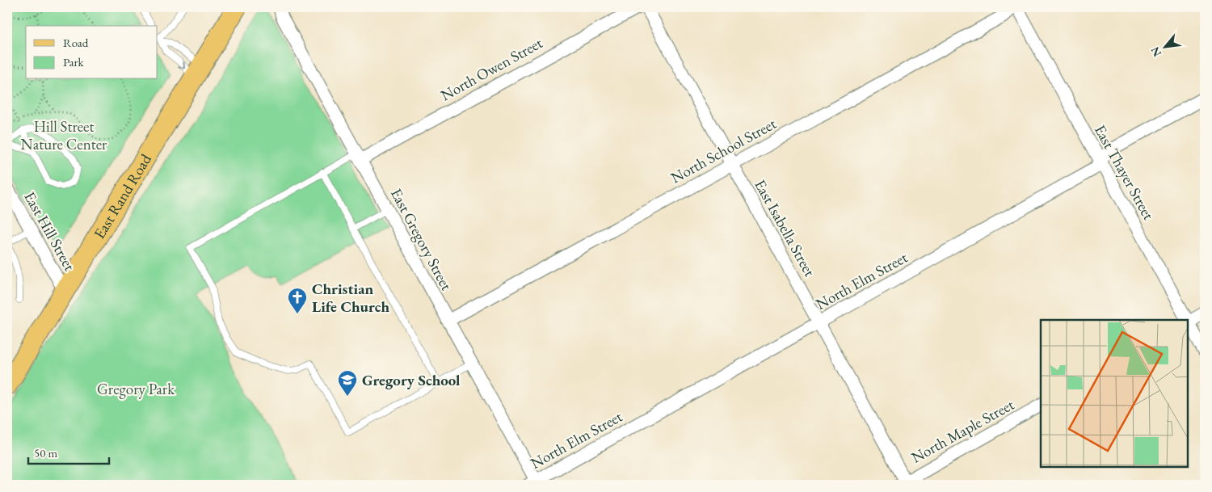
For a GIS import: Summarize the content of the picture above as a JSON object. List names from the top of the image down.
{
  "streets": {
    "main road": ["East Rand Road"],
    "street": [
      "North Owen Street",
      "North School Street",
      "East Thayer Street",
      "East Isabella Street",
      "East Hill Street",
      "East Gregory Street",
      "North Elm Street",
      "North Maple Street"
    ]
  },
  "crossings": [
    ["North Owen Street", "East Gregory Street"],
    ["North School Street", "East Isabella Street"],
    ["North School Street", "East Gregory Street"],
    ["East Thayer Street", "North Elm Street"],
    ["East Rand Road", "East Hill Street"],
    ["East Isabella Street", "North Elm Street"],
    ["East Isabella Street", "North Maple Street"],
    ["East Gregory Street", "North Elm Street"]
  ],
  "parks": ["Hill Street Nature Center", "Gregory Park"],
  "places": {
    "church": ["Christian Life Church"],
    "school or university": ["Gregory School"]
  },
  "legend": ["Road", "Park"],
  "scale_bar": "50 m",
  "north": "bottom left"
}
